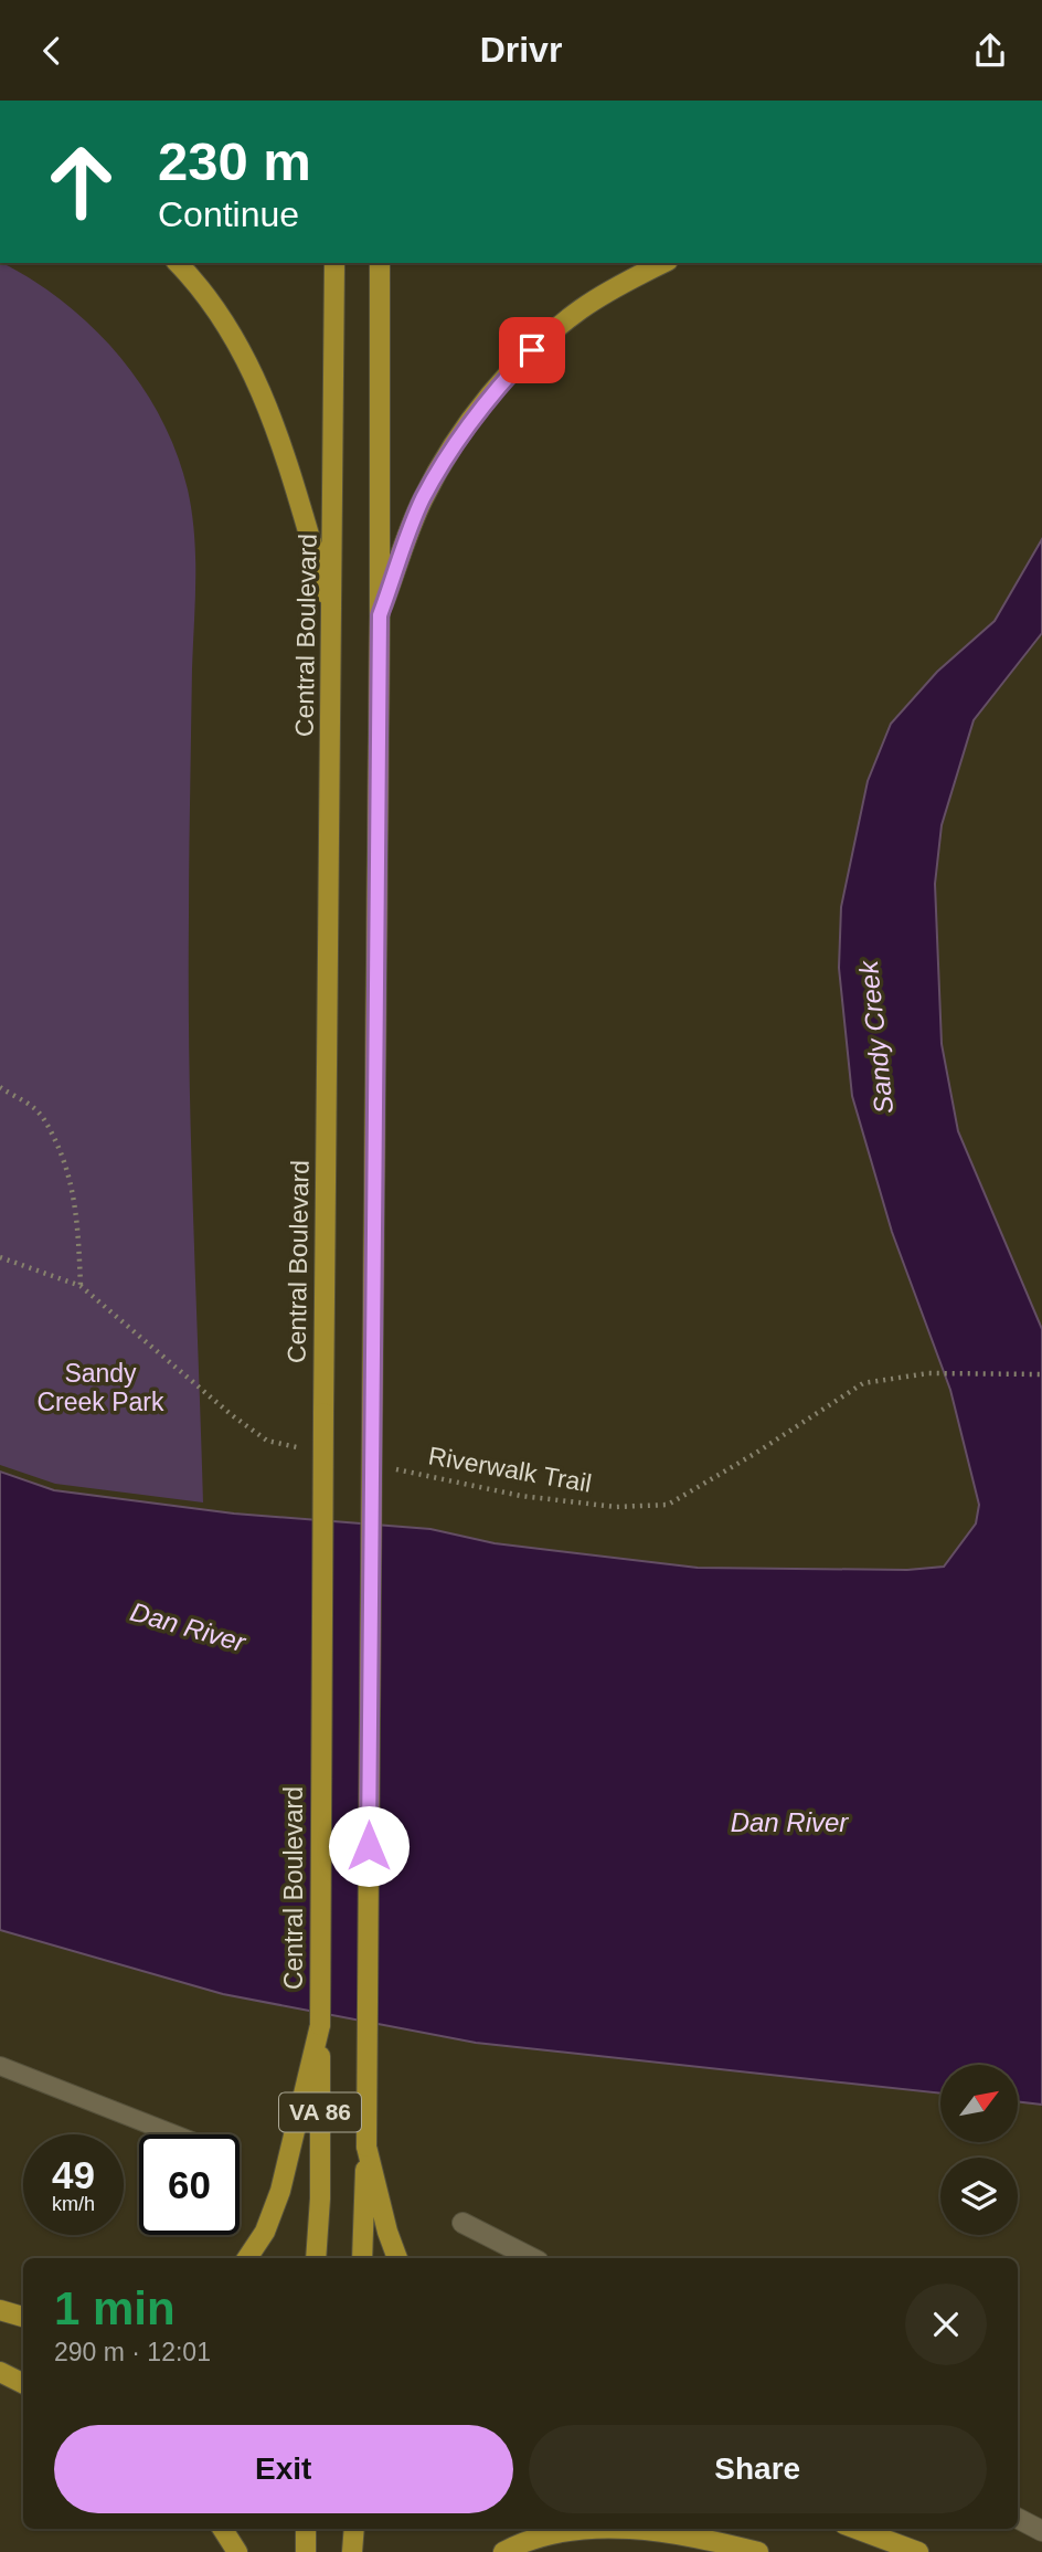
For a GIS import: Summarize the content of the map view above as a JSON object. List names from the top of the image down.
{
  "streets": {
    "main road": ["Central Boulevard", "VA 86"],
    "path": ["Riverwalk Trail"]
  },
  "water": ["Sandy Creek", "Dan River"],
  "parks": ["Sandy Creek Park"],
  "north": "top right",
  "page": {
    "header": "Drivr",
    "turn": ["230 m", "Continue"],
    "speed": "49 km/h",
    "limit": "60",
    "heading": ["1 min", "290 m · 12:01"],
    "buttons": ["Exit", "Share"]
  }
}
